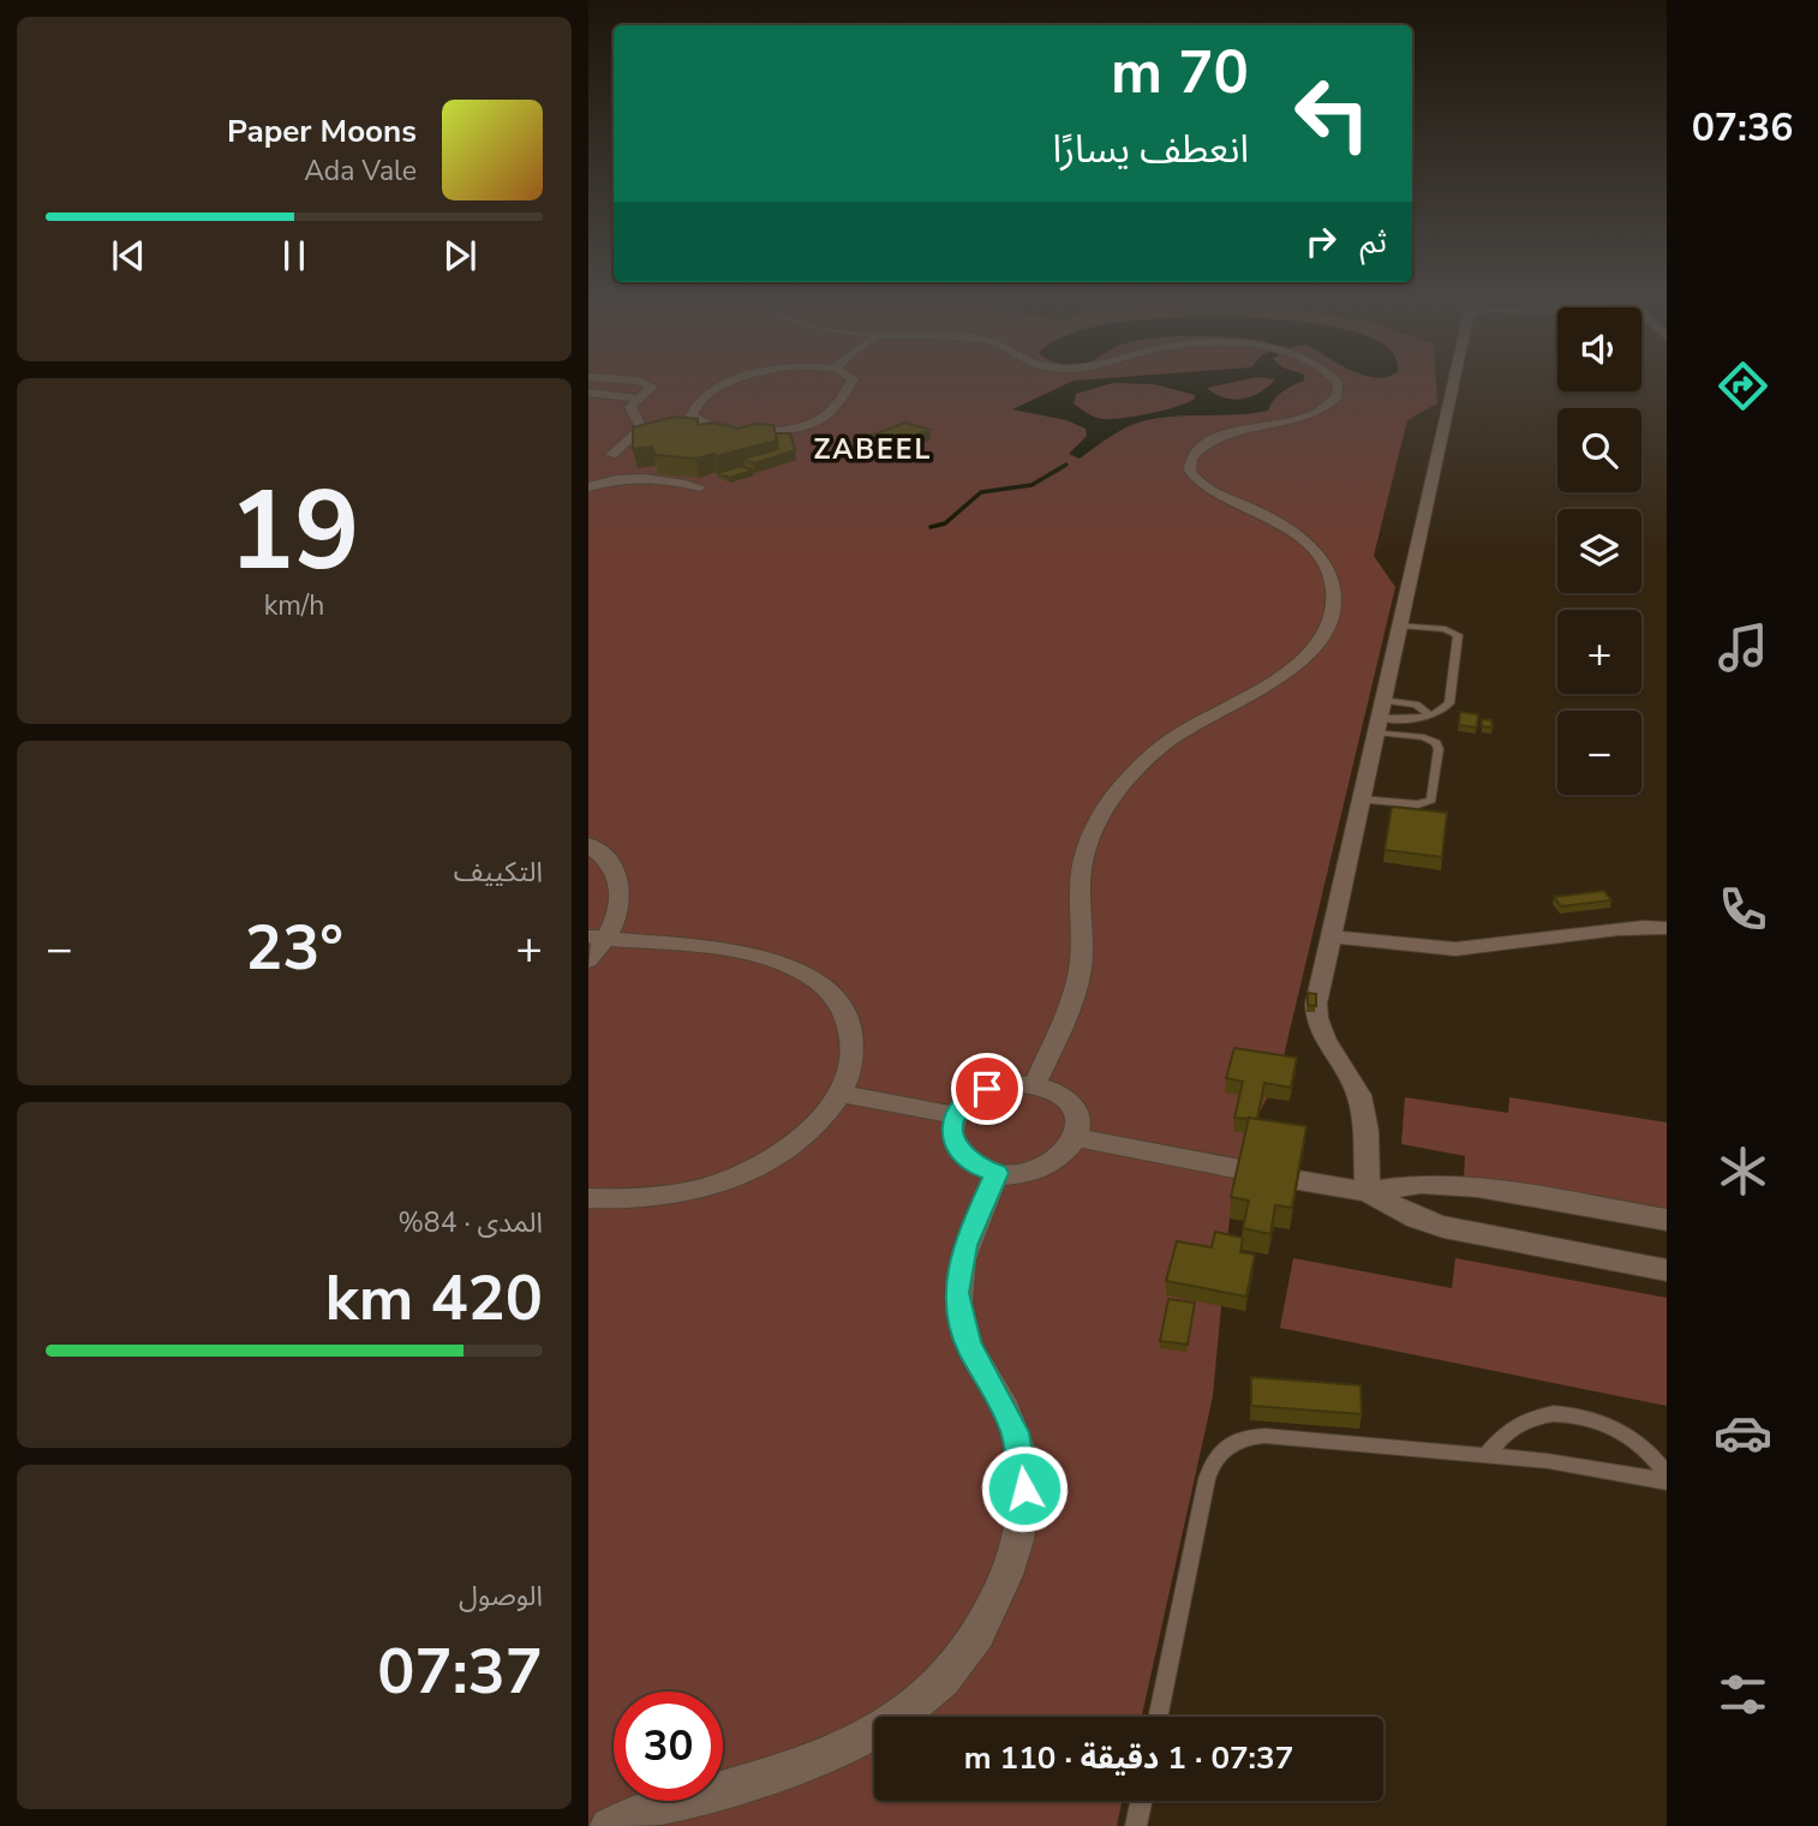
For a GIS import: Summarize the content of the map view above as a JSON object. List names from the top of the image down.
{
  "districts": ["ZABEEL"],
  "page": {
    "tabs": "07:36",
    "turn": ["70 m", "انعطف يسارًا"],
    "song": ["Paper Moons", "Ada Vale"],
    "then": "ثم",
    "map_buttons": ["+", "−"],
    "tile": [
      ["19", "km/h"],
      "التكييف",
      ["المدى · 84%", "420 km"],
      ["الوصول", "07:37"]
    ],
    "heat": ["−", "23°", "+"],
    "limit": "30",
    "trip": "07:37 · 1 دقيقة · 110 m"
  }
}
